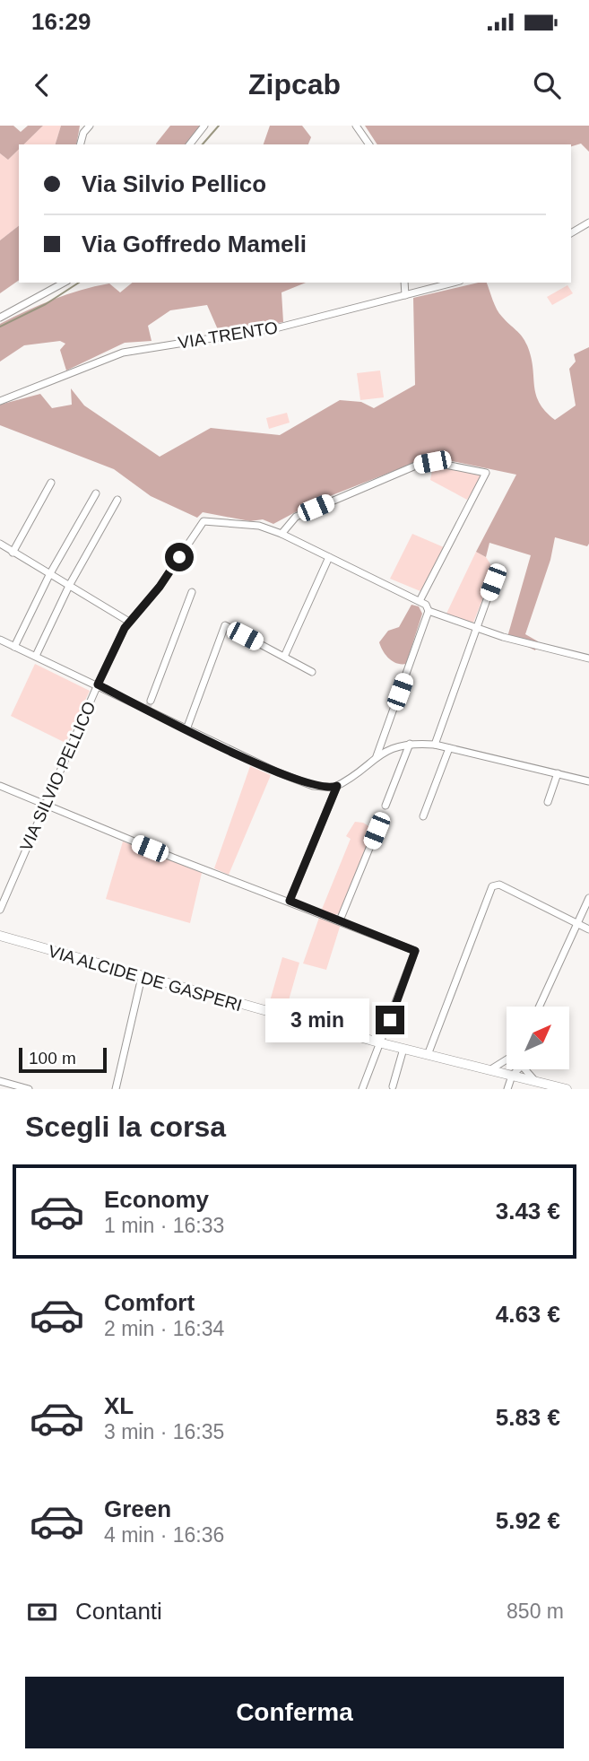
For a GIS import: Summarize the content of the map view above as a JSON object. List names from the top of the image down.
{
  "streets": {
    "main road": ["VIA ALCIDE DE GASPERI"],
    "street": ["VIA TRENTO", "VIA SILVIO PELLICO"]
  },
  "scale_bar": "100 m",
  "north": "top right",
  "page": {
    "status": "16:29",
    "header": "Zipcab",
    "banner": ["Via Silvio Pellico", "Via Goffredo Mameli"],
    "bubble": "3 min",
    "scale": "100 m",
    "heading": "Scegli la corsa",
    "list": [
      {
        "name": "Economy",
        "note": "1 min · 16:33",
        "value": "3.43 €"
      },
      {
        "name": "Comfort",
        "note": "2 min · 16:34",
        "value": "4.63 €"
      },
      {
        "name": "XL",
        "note": "3 min · 16:35",
        "value": "5.83 €"
      },
      {
        "name": "Green",
        "note": "4 min · 16:36",
        "value": "5.92 €"
      }
    ],
    "pay": ["Contanti", "850 m"],
    "buttons": "Conferma"
  }
}
